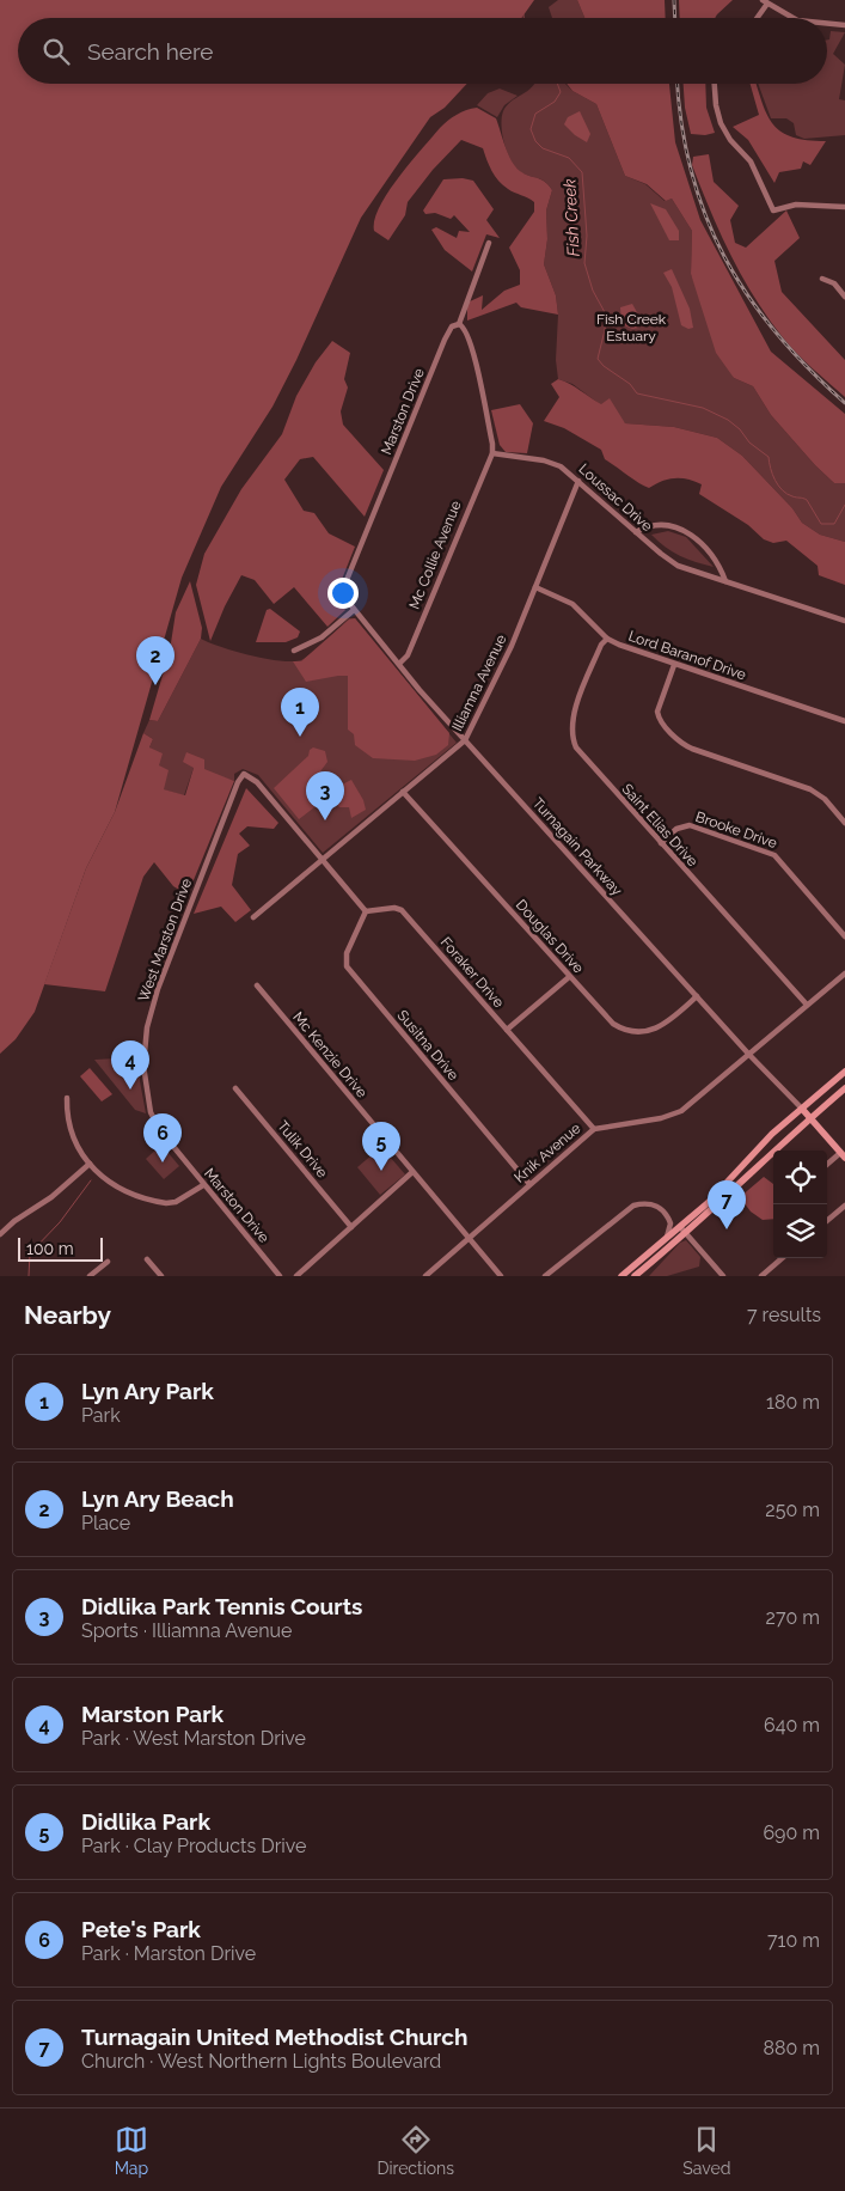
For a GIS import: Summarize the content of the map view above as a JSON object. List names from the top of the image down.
{
  "streets": {
    "street": [
      "Marston Drive",
      "Loussac Drive",
      "Mc Collie Avenue",
      "Lord Baranof Drive",
      "Illiamna Avenue",
      "Saint Elias Drive",
      "Brooke Drive",
      "Turnagain Parkway",
      "Douglas Drive",
      "West Marston Drive",
      "Foraker Drive",
      "Susitna Drive",
      "Mc Kenzie Drive",
      "Tulik Drive",
      "Knik Avenue"
    ]
  },
  "crossings": [
    ["Marston Drive", "Turnagain Parkway"],
    ["Marston Drive", "West Marston Drive"],
    ["Loussac Drive", "Mc Collie Avenue"],
    ["Loussac Drive", "Illiamna Avenue"],
    ["Mc Collie Avenue", "Turnagain Parkway"],
    ["Lord Baranof Drive", "Illiamna Avenue"],
    ["Lord Baranof Drive", "Saint Elias Drive"],
    ["Illiamna Avenue", "Turnagain Parkway"],
    ["Illiamna Avenue", "Douglas Drive"],
    ["Illiamna Avenue", "West Marston Drive"],
    ["Saint Elias Drive", "Brooke Drive"],
    ["Saint Elias Drive", "Knik Avenue"],
    ["Turnagain Parkway", "Douglas Drive"],
    ["Turnagain Parkway", "Knik Avenue"],
    ["Foraker Drive", "Susitna Drive"],
    ["Foraker Drive", "Knik Avenue"],
    ["Susitna Drive", "Knik Avenue"],
    ["Mc Kenzie Drive", "Knik Avenue"]
  ],
  "water": ["Fish Creek"],
  "parks": ["Fish Creek Estuary"],
  "scale_bar": "100 m",
  "page": {
    "search": "Search here",
    "pins": [
      "2",
      "1",
      "3",
      "4",
      "6",
      "5",
      "7"
    ],
    "scale": "100 m",
    "heading": ["Nearby", "7 results"],
    "list": [
      {
        "mark": "1",
        "name": "Lyn Ary Park",
        "note": "Park",
        "value": "180 m"
      },
      {
        "mark": "2",
        "name": "Lyn Ary Beach",
        "note": "Place",
        "value": "250 m"
      },
      {
        "mark": "3",
        "name": "Didlika Park Tennis Courts",
        "note": "Sports · Illiamna Avenue",
        "value": "270 m"
      },
      {
        "mark": "4",
        "name": "Marston Park",
        "note": "Park · West Marston Drive",
        "value": "640 m"
      },
      {
        "mark": "5",
        "name": "Didlika Park",
        "note": "Park · Clay Products Drive",
        "value": "690 m"
      },
      {
        "mark": "6",
        "name": "Pete's Park",
        "note": "Park · Marston Drive",
        "value": "710 m"
      },
      {
        "mark": "7",
        "name": "Turnagain United Methodist Church",
        "note": "Church · West Northern Lights Boulevard",
        "value": "880 m"
      }
    ],
    "nav": ["Map", "Directions", "Saved"]
  }
}
